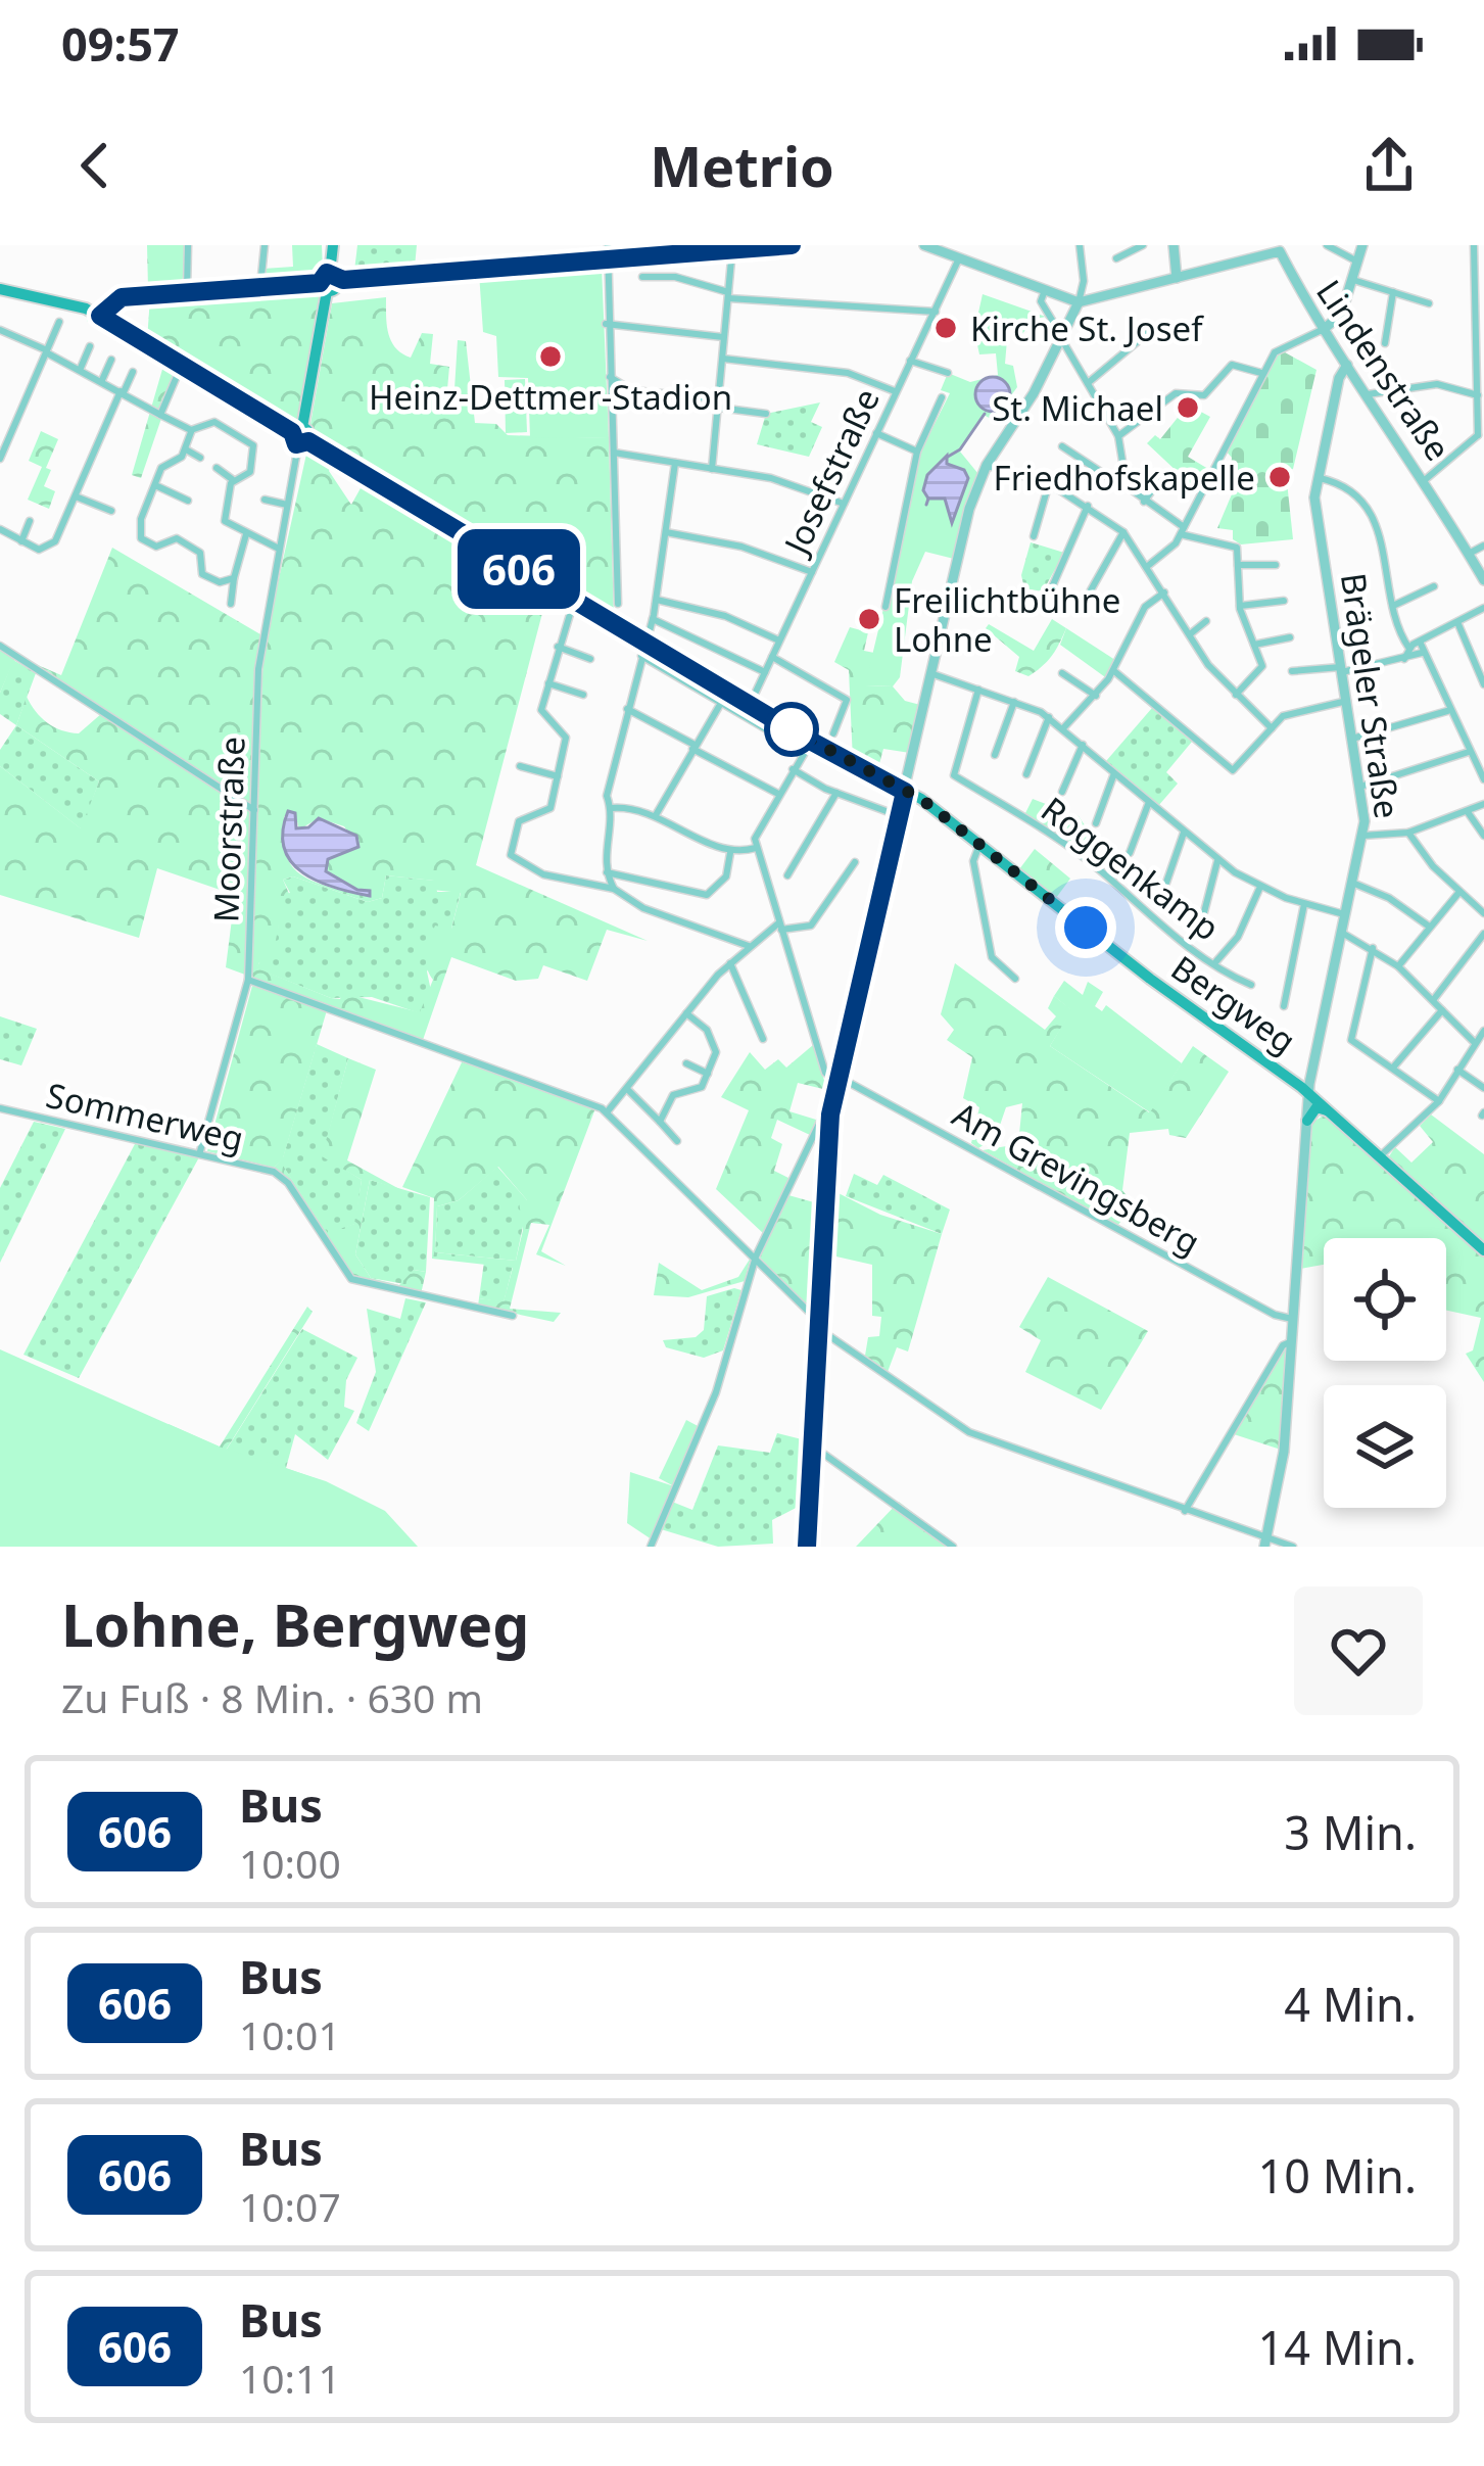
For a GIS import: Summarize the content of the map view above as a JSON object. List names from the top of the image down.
{
  "streets": {
    "main road": ["Bergweg"],
    "street": [
      "Lindenstraße",
      "Josefstraße",
      "Brägeler Straße",
      "Moorstraße",
      "Roggenkamp",
      "Sommerweg",
      "Am Grevingsberg"
    ]
  },
  "crossings": [
    ["Lindenstraße", "Brägeler Straße"],
    ["Josefstraße", "Bergweg"],
    ["Brägeler Straße", "Bergweg"],
    ["Brägeler Straße", "Am Grevingsberg"],
    ["Moorstraße", "Bergweg"],
    ["Moorstraße", "Sommerweg"]
  ],
  "places": [
    "Kirche St. Josef",
    "Heinz-Dettmer-Stadion",
    "St. Michael",
    "Friedhofskapelle",
    "Freilichtbühne Lohne"
  ],
  "lines": ["bus line 606"],
  "page": {
    "status": "09:57",
    "header": "Metrio",
    "on_map": "606",
    "heading": ["Lohne, Bergweg", "Zu Fuß · 8 Min. · 630 m"],
    "list": [
      {
        "mark": "606",
        "name": "Bus",
        "note": "10:00",
        "value": "3 Min."
      },
      {
        "mark": "606",
        "name": "Bus",
        "note": "10:01",
        "value": "4 Min."
      },
      {
        "mark": "606",
        "name": "Bus",
        "note": "10:07",
        "value": "10 Min."
      },
      {
        "mark": "606",
        "name": "Bus",
        "note": "10:11",
        "value": "14 Min."
      }
    ]
  }
}
